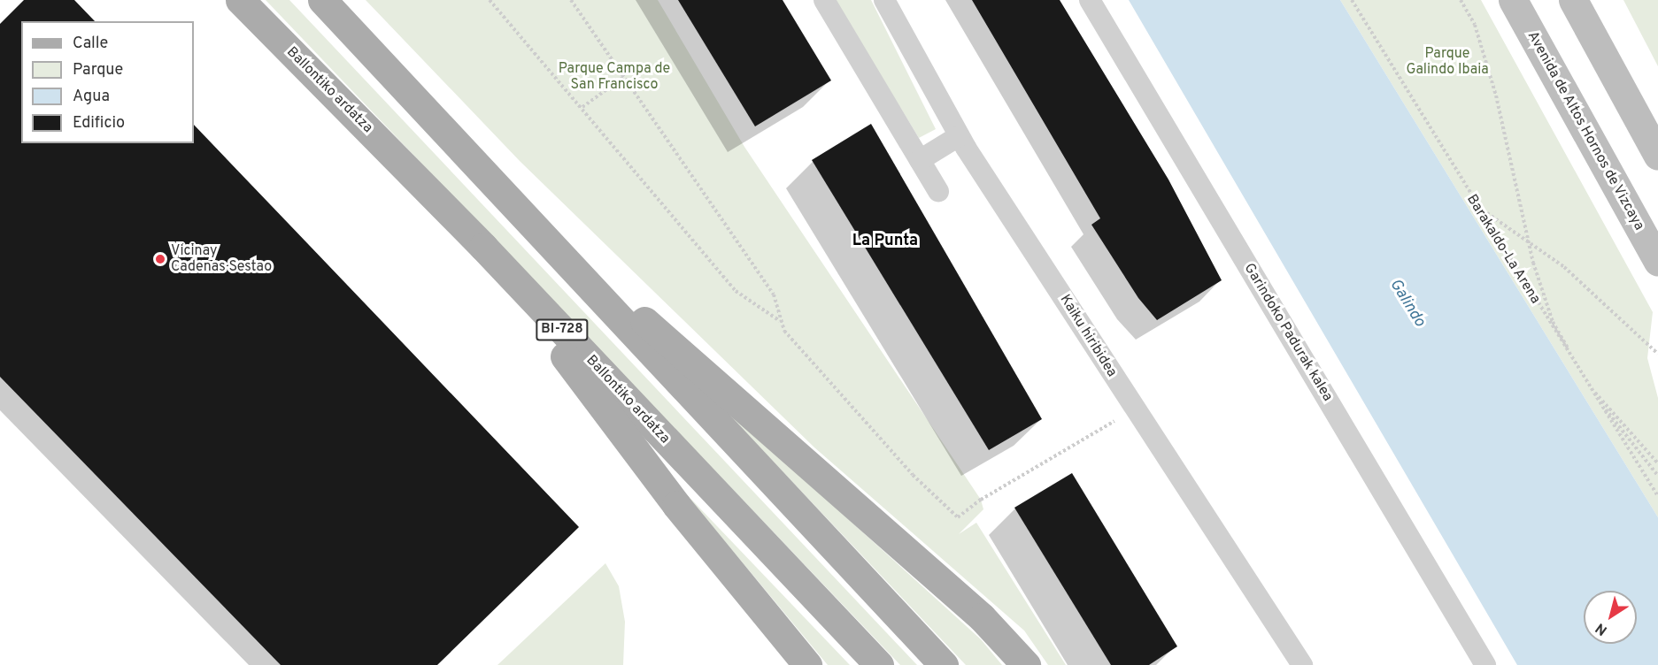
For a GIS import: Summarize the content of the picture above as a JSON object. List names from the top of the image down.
{
  "streets": {
    "main road": ["Ballontiko ardatza", "Avenida de Altos Hornos de Vizcaya", "BI-728"],
    "street": ["Garindoko Padurak kalea", "Kaiku hiribidea"],
    "path": ["Barakaldo-La Arena"]
  },
  "districts": ["La Punta"],
  "water": ["Galindo"],
  "parks": ["Parque Galindo Ibaia", "Parque Campa de San Francisco"],
  "places": ["Vicinay Cadenas Sestao"],
  "legend": [
    "Calle",
    "Parque",
    "Agua",
    "Edificio"
  ],
  "north": "bottom left"
}
